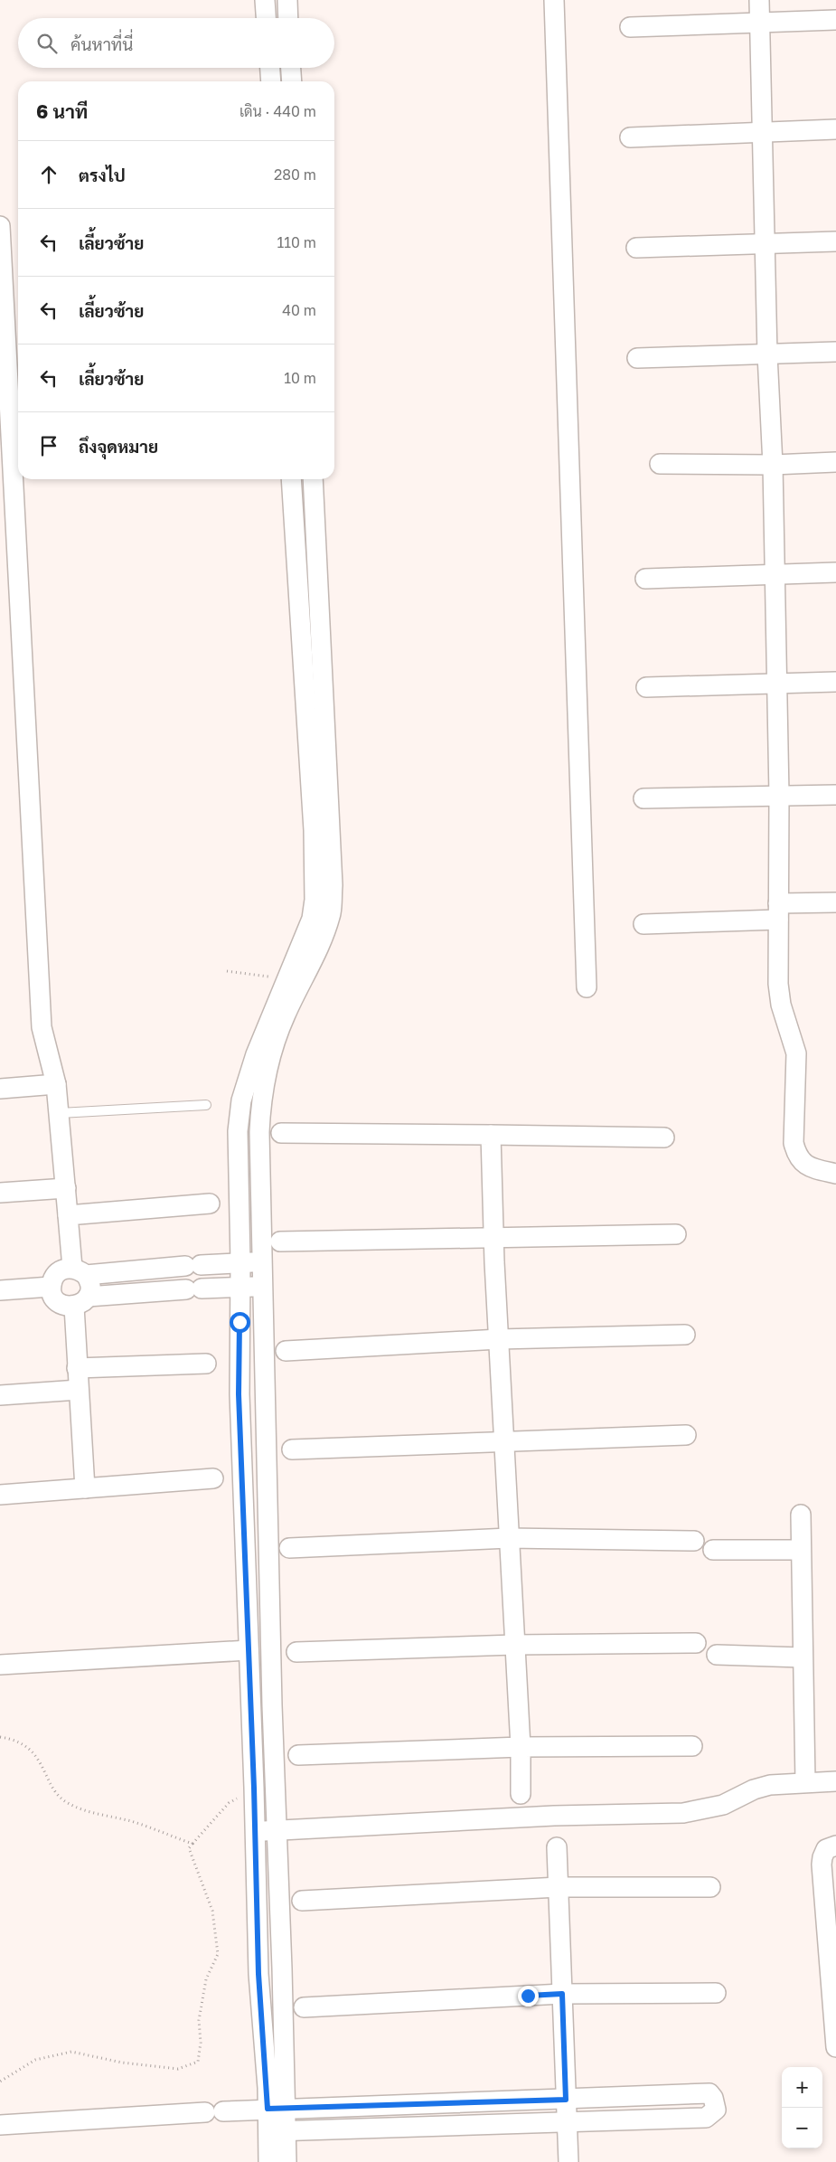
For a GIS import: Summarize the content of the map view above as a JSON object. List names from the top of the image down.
{
  "page": {
    "search": "ค้นหาที่นี่",
    "heading": ["6 นาที", "เดิน · 440 m"],
    "list": [
      ["ตรงไป", "280 m"],
      ["เลี้ยวซ้าย", "110 m"],
      ["เลี้ยวซ้าย", "40 m"],
      ["เลี้ยวซ้าย", "10 m"],
      "ถึงจุดหมาย"
    ],
    "map_buttons": ["+", "−"]
  }
}
